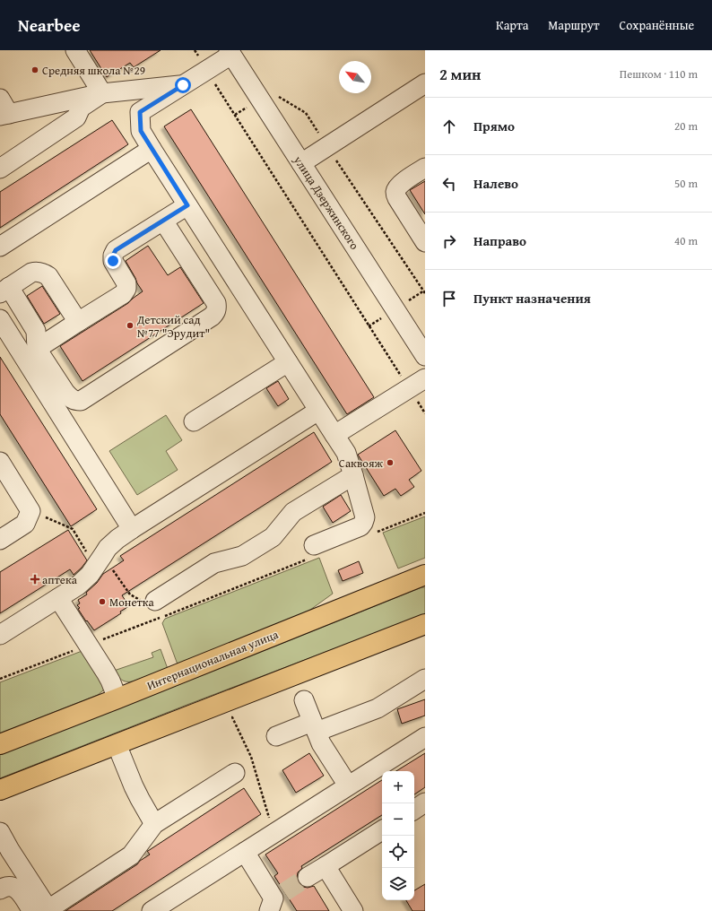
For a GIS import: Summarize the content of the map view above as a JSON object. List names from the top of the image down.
{
  "streets": {
    "main road": ["Интернациональная улица"],
    "street": ["улица Дзержинского"]
  },
  "places": {
    "other": [
      "Средняя школа №29",
      "Детский сад №77 \"Эрудит\"",
      "Саквояж",
      "Монетка"
    ],
    "health": ["аптека"]
  },
  "north": "top left",
  "page": {
    "header": "Nearbee",
    "nav": ["Карта", "Маршрут", "Сохранённые"],
    "heading": ["2 мин", "Пешком · 110 m"],
    "list": [
      ["Прямо", "20 m"],
      ["Налево", "50 m"],
      ["Направо", "40 m"],
      "Пункт назначения"
    ],
    "map_buttons": ["+", "−"]
  }
}
